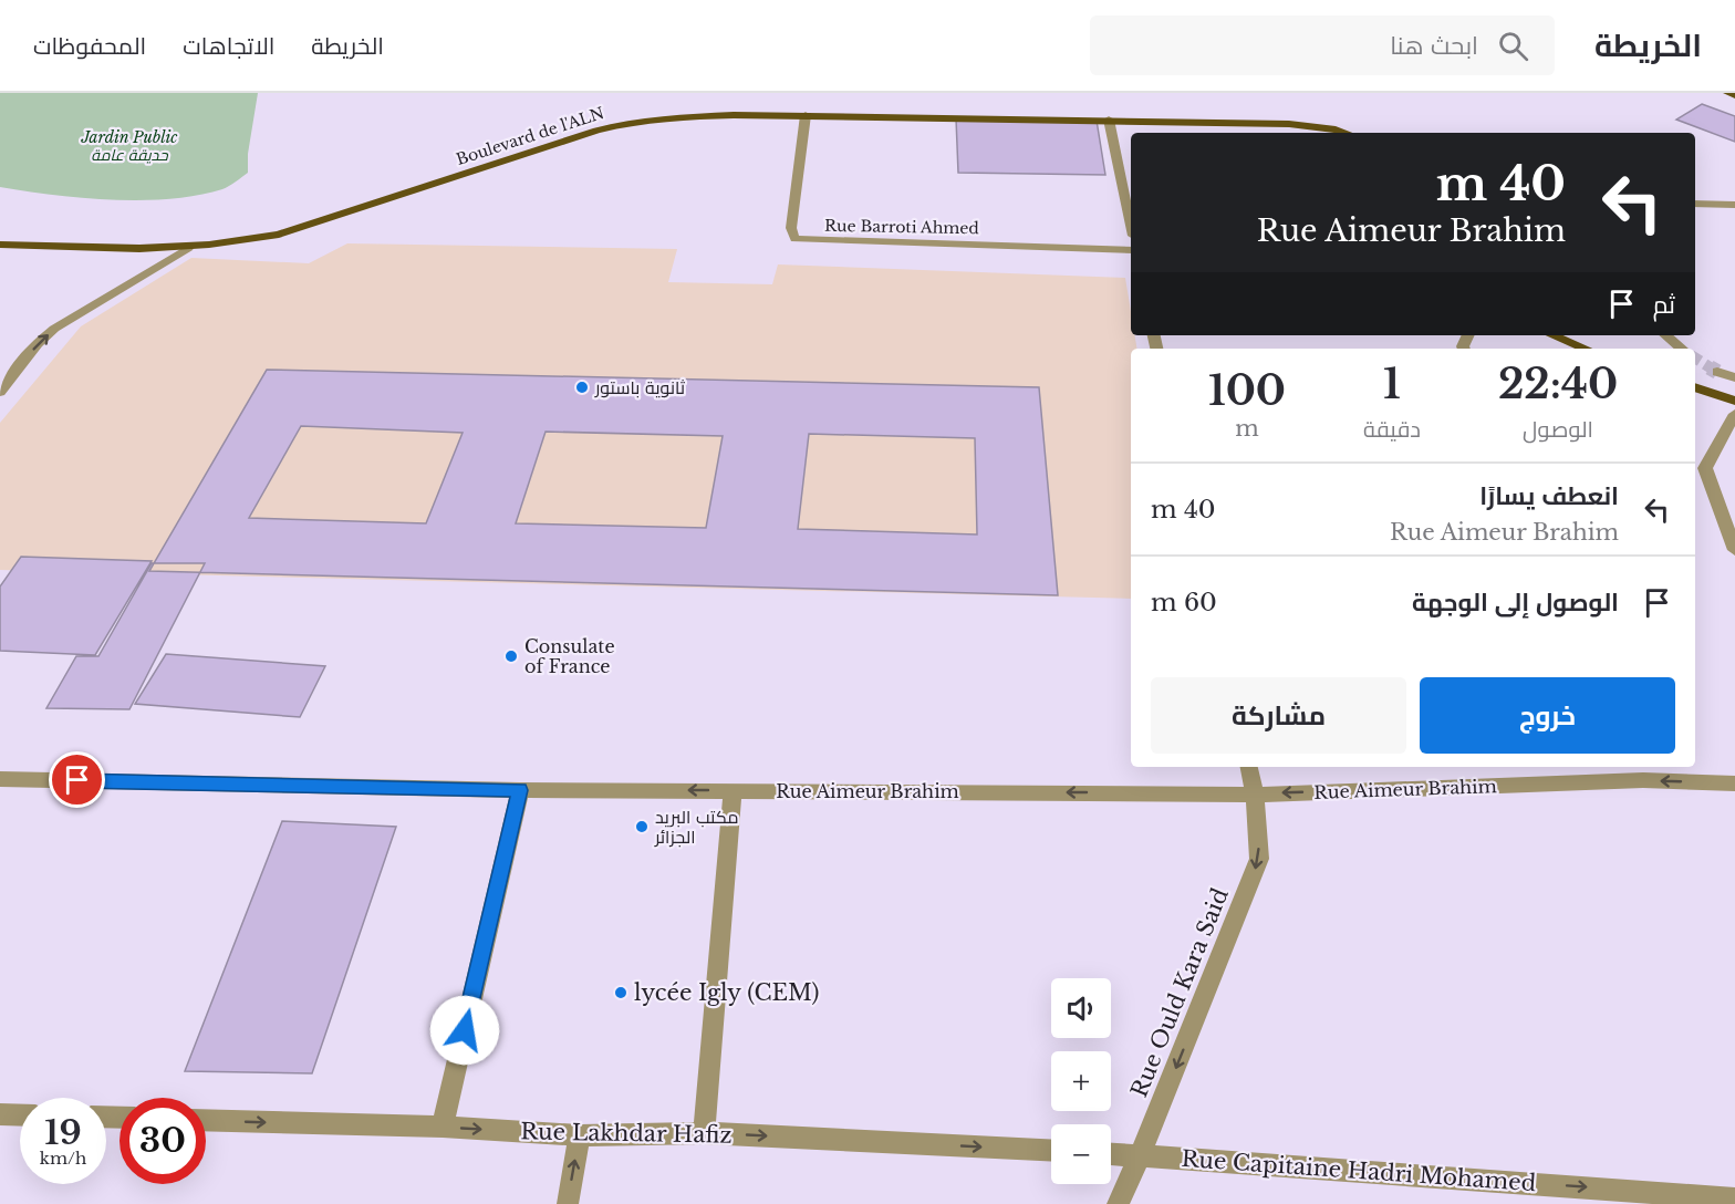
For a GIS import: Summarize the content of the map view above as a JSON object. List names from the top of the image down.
{
  "streets": {
    "main road": ["Boulevard de l'ALN"],
    "street": [
      "Rue Barroti Ahmed",
      "Rue Aimeur Brahim",
      "Rue Ould Kara Said",
      "Rue Lakhdar Hafiz",
      "Rue Capitaine Hadri Mohamed"
    ]
  },
  "crossings": [
    ["Boulevard de l'ALN", "Rue Barroti Ahmed"],
    ["Rue Aimeur Brahim", "Rue Ould Kara Said"],
    ["Rue Ould Kara Said", "Rue Capitaine Hadri Mohamed"]
  ],
  "one_way": [
    "Rue Aimeur Brahim",
    "Rue Ould Kara Said",
    "Rue Lakhdar Hafiz",
    "Rue Capitaine Hadri Mohamed"
  ],
  "parks": ["Jardin Public حديقة عامة"],
  "places": [
    "ثانوية باستور",
    "Consulate of France",
    "مكتب البريد الجزائر",
    "lycée Igly (CEM)"
  ],
  "page": {
    "header": "الخريطة",
    "search": "ابحث هنا",
    "nav": ["الخريطة", "الاتجاهات", "المحفوظات"],
    "turn": ["40 m", "Rue Aimeur Brahim"],
    "then": "ثم",
    "eta": [
      "22:40",
      "الوصول",
      "1",
      "دقيقة",
      "100",
      "m"
    ],
    "list": [
      {
        "name": "انعطف يسارًا",
        "note": "Rue Aimeur Brahim",
        "value": "40 m"
      },
      {
        "name": "الوصول إلى الوجهة",
        "value": "60 m"
      }
    ],
    "buttons": ["خروج", "مشاركة"],
    "map_buttons": ["+", "−"],
    "speed": "19 km/h",
    "limit": "30"
  }
}
